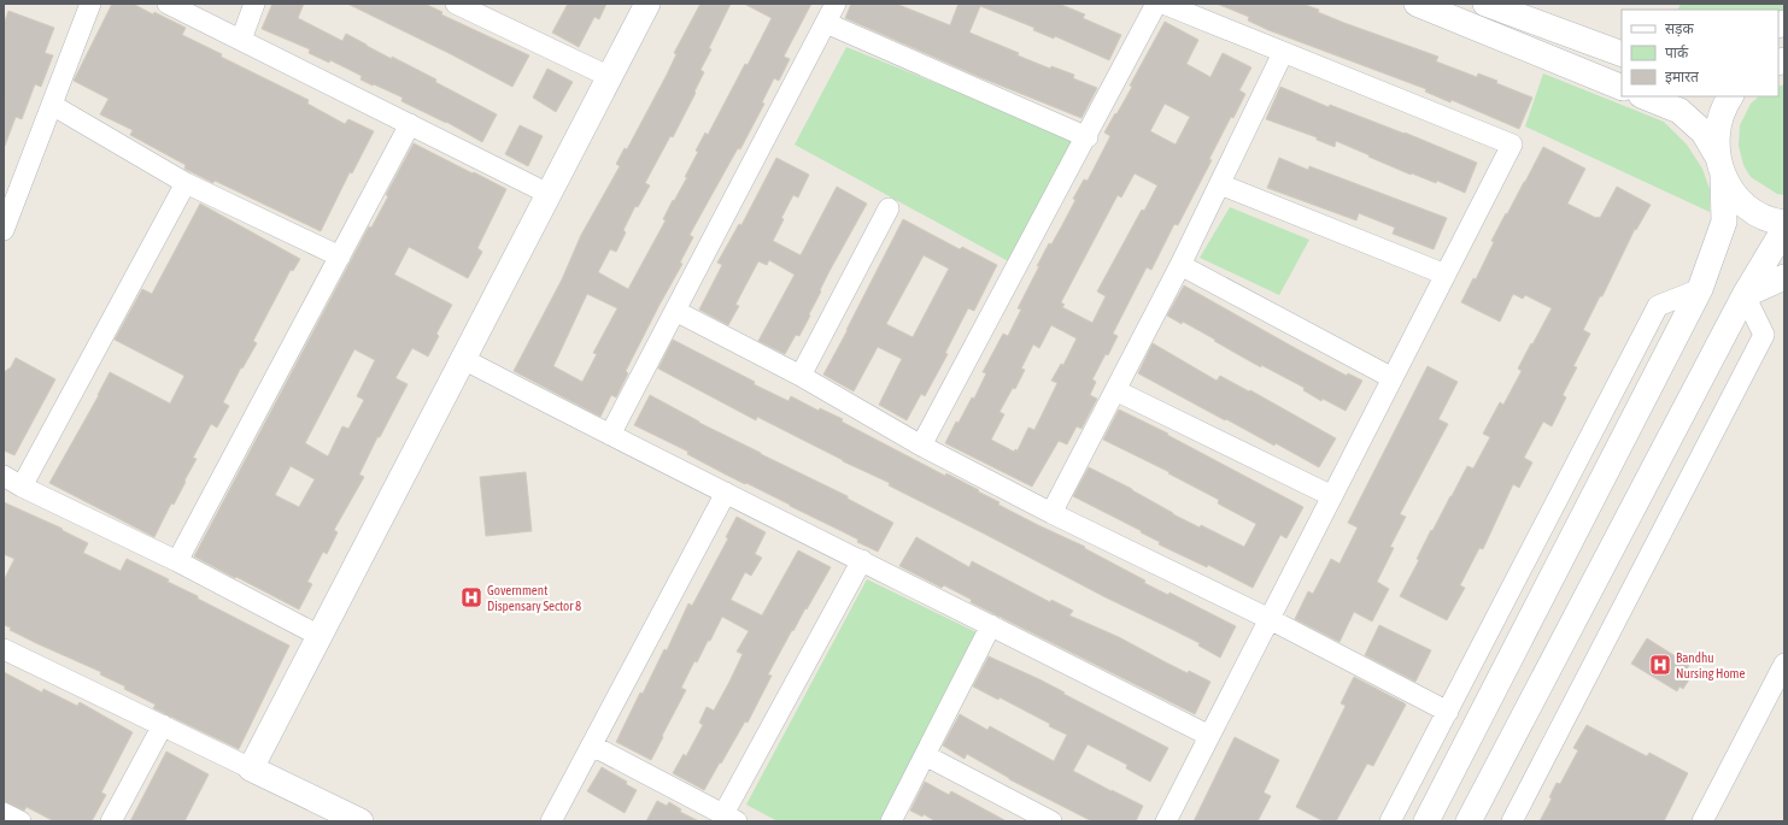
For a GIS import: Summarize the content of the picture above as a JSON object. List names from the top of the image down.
{
  "places": {
    "hospital": ["Government Dispensary Sector 8", "Bandhu Nursing Home"]
  },
  "legend": ["सड़क", "पार्क", "इमारत"]
}
